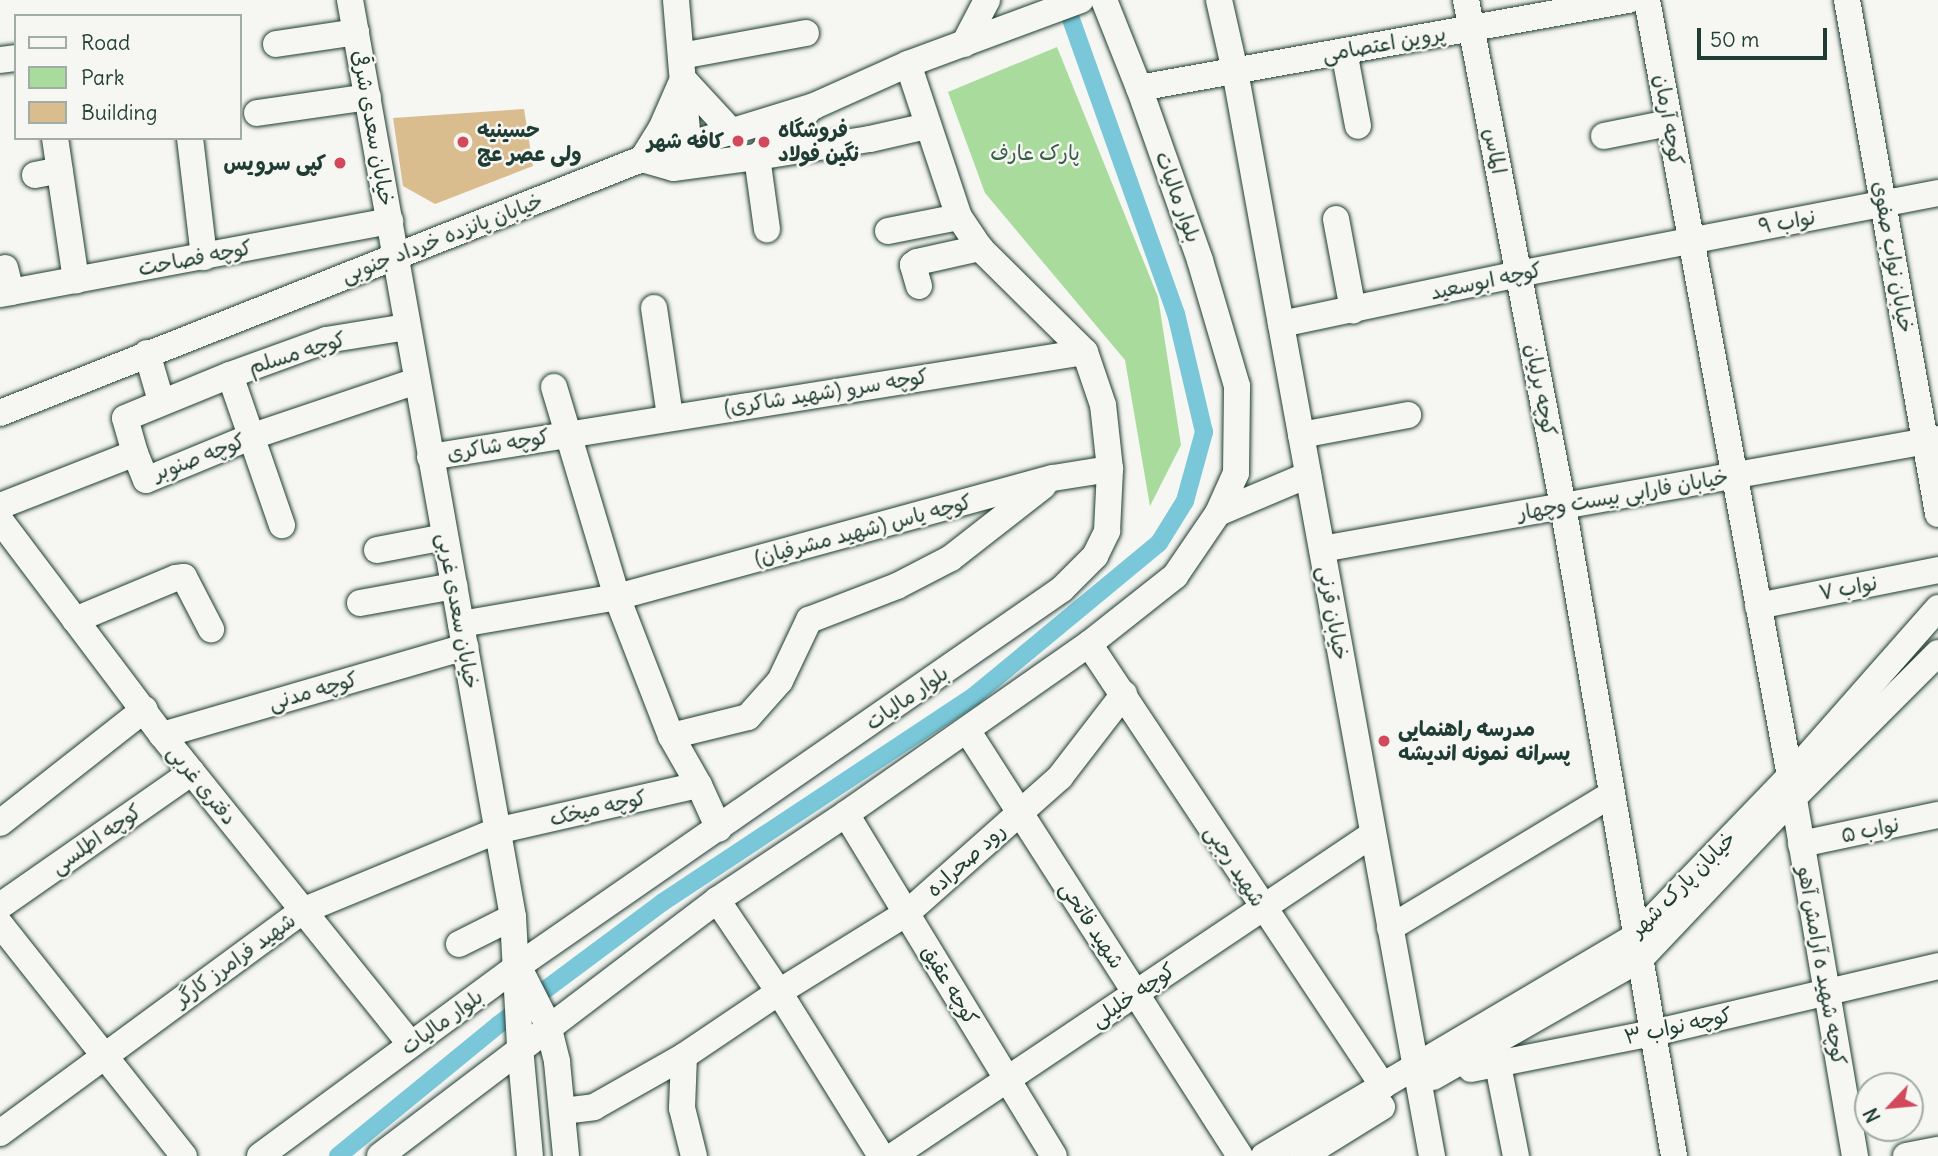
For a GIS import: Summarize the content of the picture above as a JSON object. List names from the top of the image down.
{
  "streets": {
    "street": [
      "پروین اعتصامی",
      "کوچه آرمان",
      "خیابان سعدی شرقی",
      "الماس",
      "بلوار مالیات",
      "نواب ۹",
      "خیابان پانزده خرداد جنوبی",
      "خیابان نواب صفوی",
      "کوچه فصاحت",
      "کوچه ابوسعید",
      "کوچه مسلم",
      "کوچه برلیان",
      "کوچه سرو (شهید شاکری)",
      "کوچه شاکری",
      "کوچه صنوبر",
      "خیابان فارابی بیست وچهار",
      "کوچه یاس (شهید مشرفیان)",
      "نواب ۷",
      "خیابان سعدی غربی",
      "خیابان قرنی",
      "کوچه مدنی",
      "دفتری غربی",
      "کوچه میخک",
      "نواب ۵",
      "کوچه اطلسی",
      "رود صحراده",
      "شهید رجبی",
      "خیابان پارک شهر",
      "شهید فاتحی",
      "شهید فرامرز کارگر",
      "کوچه شهید ه آرامش آهو",
      "کوچه عقیق",
      "کوچه خلیلی",
      "کوچه نواب ۳"
    ]
  },
  "crossings": [
    ["پروین اعتصامی", "الماس"],
    ["پروین اعتصامی", "بلوار مالیات"],
    ["پروین اعتصامی", "خیابان قرنی"],
    ["کوچه آرمان", "نواب ۹"],
    ["کوچه آرمان", "کوچه ابوسعید"],
    ["کوچه آرمان", "خیابان فارابی بیست وچهار"],
    ["کوچه آرمان", "کوچه شهید ه آرامش آهو"],
    ["خیابان سعدی شرقی", "خیابان پانزده خرداد جنوبی"],
    ["خیابان سعدی شرقی", "کوچه فصاحت"],
    ["خیابان سعدی شرقی", "خیابان سعدی غربی"],
    ["الماس", "کوچه ابوسعید"],
    ["الماس", "کوچه برلیان"],
    ["بلوار مالیات", "خیابان پانزده خرداد جنوبی"],
    ["بلوار مالیات", "کوچه سرو (شهید شاکری)"],
    ["بلوار مالیات", "کوچه یاس (شهید مشرفیان)"],
    ["بلوار مالیات", "خیابان سعدی غربی"],
    ["بلوار مالیات", "دفتری غربی"],
    ["بلوار مالیات", "شهید رجبی"],
    ["بلوار مالیات", "شهید فاتحی"],
    ["بلوار مالیات", "کوچه عقیق"],
    ["نواب ۹", "خیابان نواب صفوی"],
    ["نواب ۹", "کوچه ابوسعید"],
    ["خیابان پانزده خرداد جنوبی", "خیابان سعدی غربی"],
    ["خیابان نواب صفوی", "خیابان فارابی بیست وچهار"],
    ["کوچه ابوسعید", "کوچه برلیان"],
    ["کوچه ابوسعید", "خیابان قرنی"],
    ["کوچه مسلم", "کوچه صنوبر"],
    ["کوچه مسلم", "خیابان سعدی غربی"],
    ["کوچه برلیان", "خیابان فارابی بیست وچهار"],
    ["کوچه برلیان", "خیابان پارک شهر"],
    ["کوچه برلیان", "کوچه نواب ۳"],
    ["کوچه سرو (شهید شاکری)", "کوچه شاکری"],
    ["کوچه شاکری", "خیابان سعدی غربی"],
    ["کوچه صنوبر", "خیابان سعدی غربی"],
    ["خیابان فارابی بیست وچهار", "خیابان قرنی"],
    ["خیابان فارابی بیست وچهار", "کوچه شهید ه آرامش آهو"],
    ["کوچه یاس (شهید مشرفیان)", "خیابان سعدی غربی"],
    ["کوچه یاس (شهید مشرفیان)", "کوچه مدنی"],
    ["نواب ۷", "کوچه شهید ه آرامش آهو"],
    ["خیابان سعدی غربی", "کوچه مدنی"],
    ["خیابان سعدی غربی", "کوچه میخک"],
    ["خیابان سعدی غربی", "شهید فرامرز کارگر"],
    ["خیابان قرنی", "خیابان پارک شهر"],
    ["خیابان قرنی", "کوچه خلیلی"],
    ["خیابان قرنی", "کوچه نواب ۳"],
    ["کوچه مدنی", "دفتری غربی"],
    ["دفتری غربی", "کوچه اطلسی"],
    ["دفتری غربی", "شهید فرامرز کارگر"],
    ["کوچه میخک", "شهید فرامرز کارگر"],
    ["نواب ۵", "کوچه شهید ه آرامش آهو"],
    ["رود صحراده", "شهید رجبی"],
    ["رود صحراده", "شهید فاتحی"],
    ["رود صحراده", "کوچه عقیق"],
    ["شهید رجبی", "خیابان پارک شهر"],
    ["شهید رجبی", "کوچه خلیلی"],
    ["خیابان پارک شهر", "کوچه شهید ه آرامش آهو"],
    ["خیابان پارک شهر", "کوچه نواب ۳"],
    ["شهید فاتحی", "کوچه خلیلی"],
    ["کوچه شهید ه آرامش آهو", "کوچه نواب ۳"],
    ["کوچه عقیق", "کوچه خلیلی"]
  ],
  "parks": ["پارک عارف"],
  "places": [
    "کافه شهر",
    "حسینیه ولی عصر عج",
    "فروشگاه نگین فولاد",
    "کپی سرویس",
    "مدرسه راهنمایی پسرانه نمونه اندیشه"
  ],
  "legend": ["Road", "Park", "Building"],
  "scale_bar": "50 m",
  "north": "bottom left"
}
